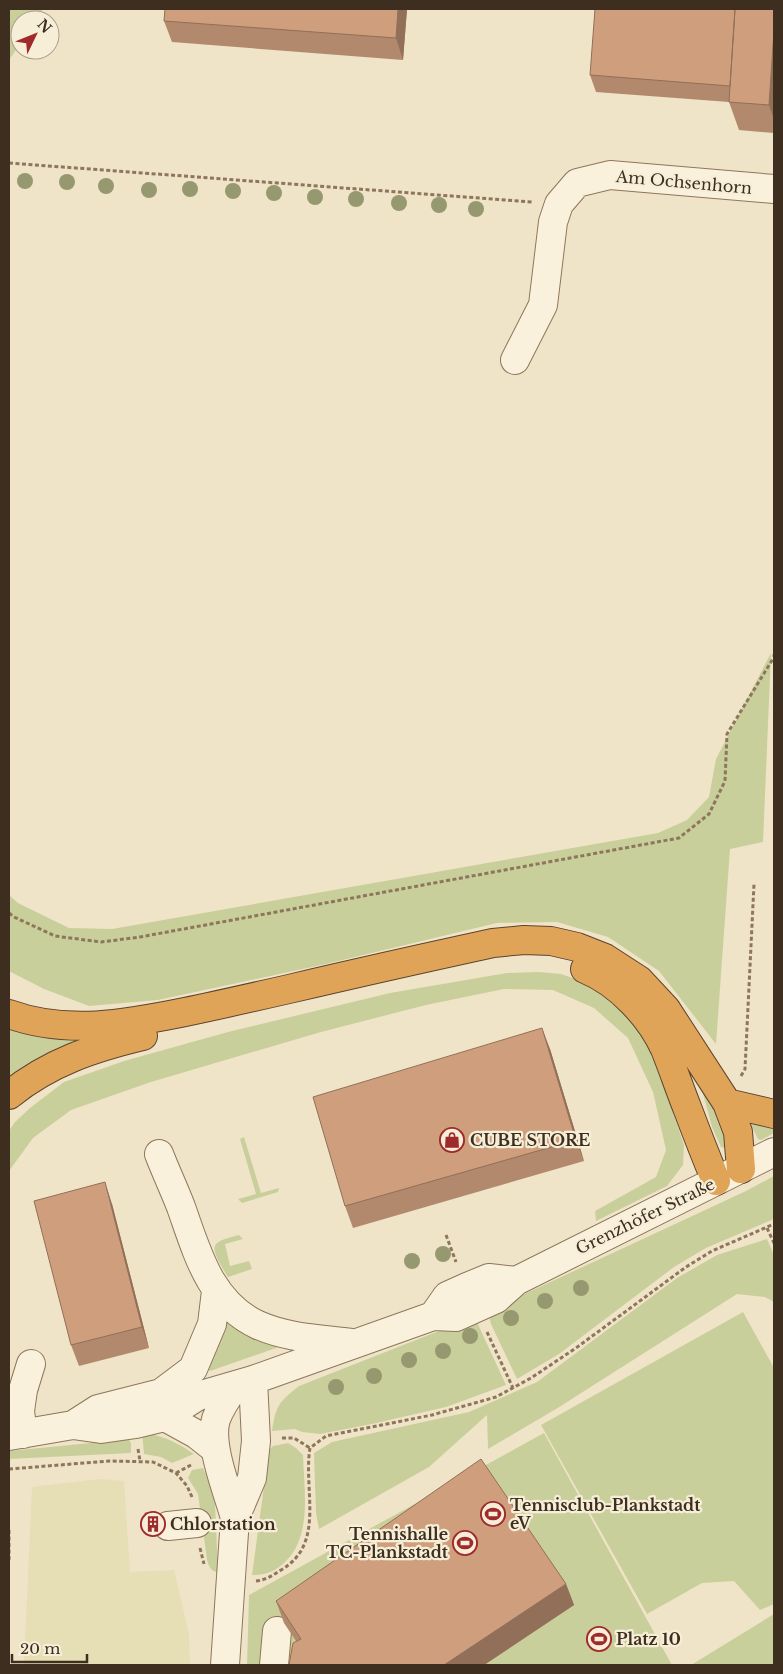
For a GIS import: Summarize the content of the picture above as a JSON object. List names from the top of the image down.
{
  "streets": {
    "street": ["Am Ochsenhorn", "Grenzhöfer Straße"]
  },
  "places": {
    "shop": ["CUBE STORE"],
    "sports": ["Tennisclub-Plankstadt eV", "Tennishalle TC-Plankstadt", "Platz 10"],
    "building": ["Chlorstation"]
  },
  "scale_bar": "20 m",
  "north": "top right"
}
